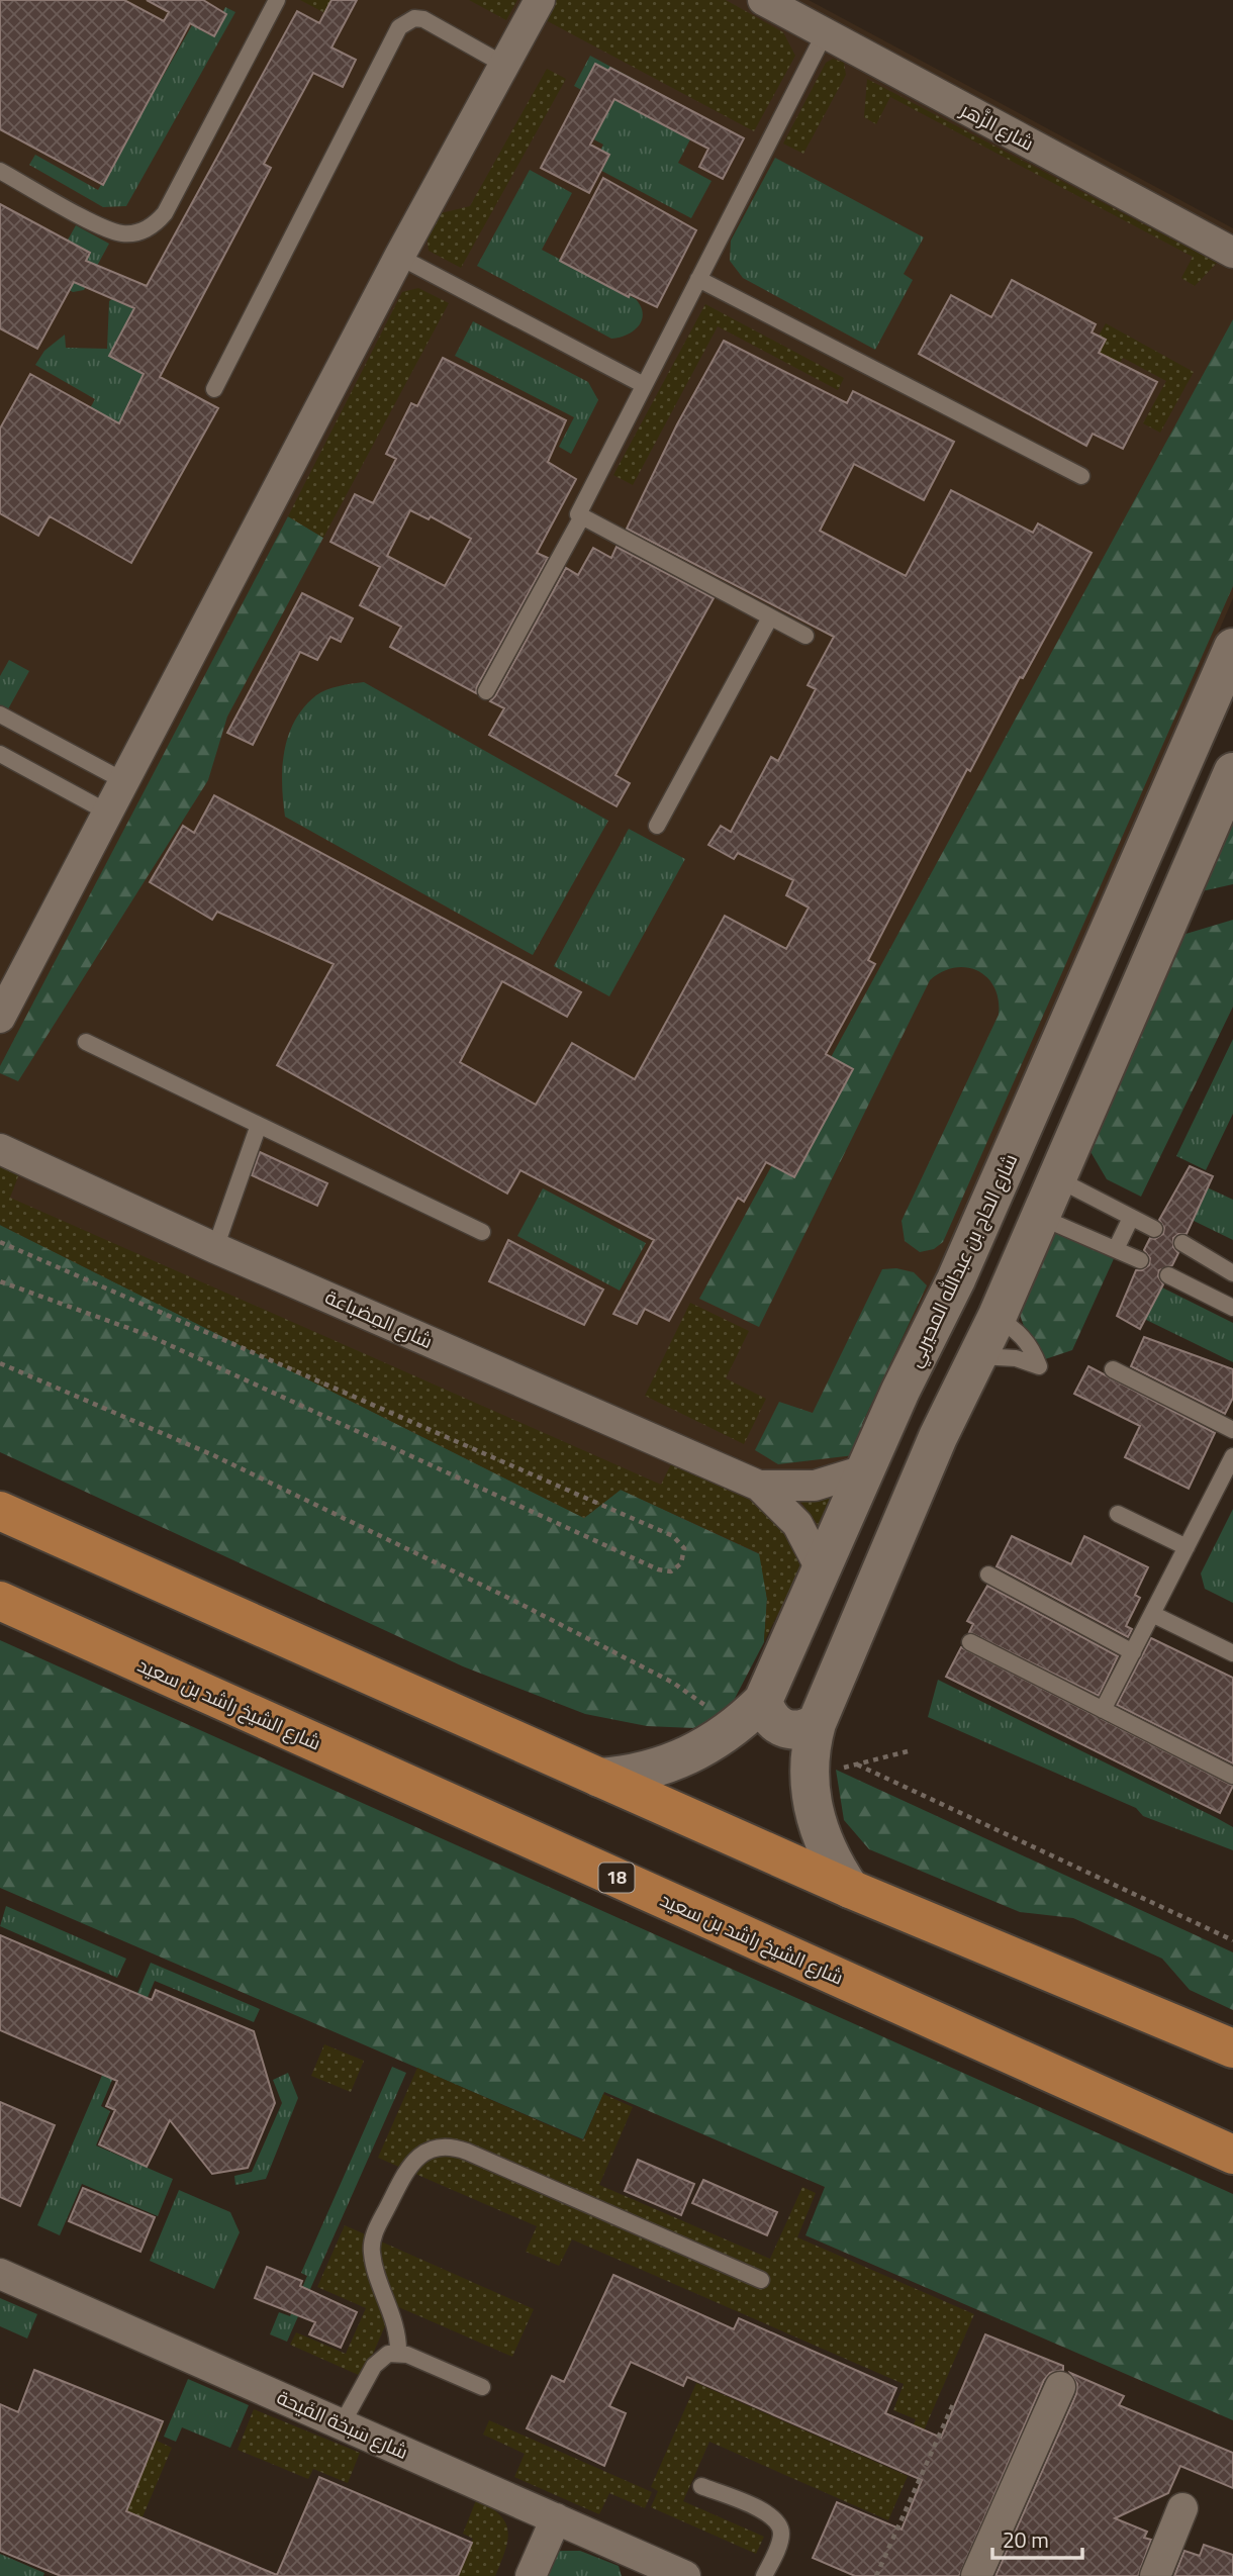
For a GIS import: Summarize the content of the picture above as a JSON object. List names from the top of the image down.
{
  "streets": {
    "main road": ["شارع الشيخ راشد بن سعيد", "18"],
    "street": [
      "شارع الزَّهر",
      "شارع الحاج بن عبدالله المحيربي",
      "شارع المِضباعة",
      "شارع سَبخة الفَيحة"
    ]
  },
  "crossings": [
    ["شارع الحاج بن عبدالله المحيربي", "شارع المِضباعة"]
  ],
  "scale_bar": "20 m"
}
